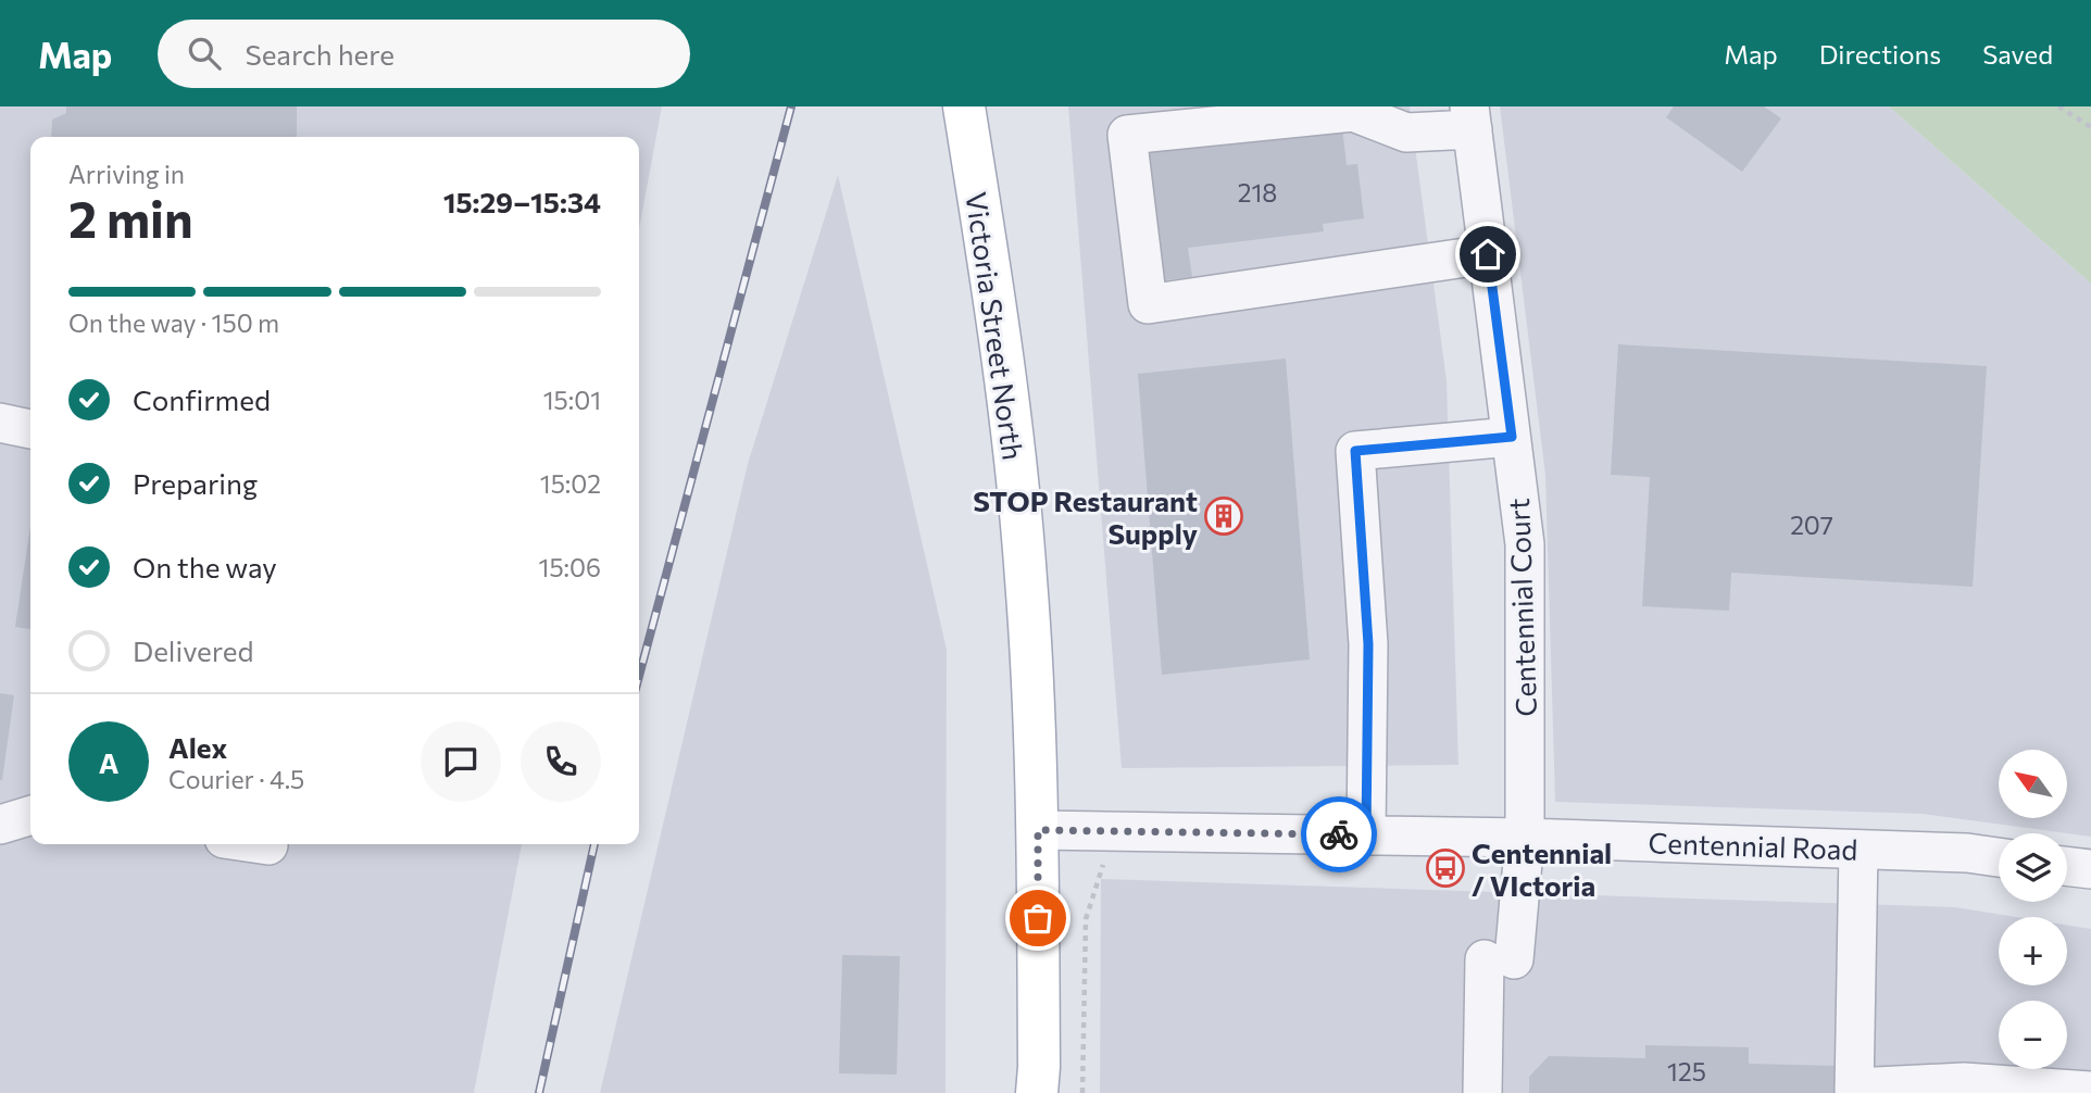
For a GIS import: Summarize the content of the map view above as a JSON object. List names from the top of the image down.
{
  "streets": {
    "main road": ["Victoria Street North"],
    "street": ["Centennial Court", "Centennial Road"]
  },
  "crossings": [
    ["Victoria Street North", "Centennial Road"],
    ["Centennial Court", "Centennial Road"]
  ],
  "places": {
    "building": ["STOP Restaurant Supply"],
    "bus stop": ["Centennial / VIctoria"]
  },
  "house_numbers": ["218", "207", "125"],
  "north": "top left",
  "page": {
    "header": "Map",
    "search": "Search here",
    "nav": ["Map", "Directions", "Saved"],
    "heading": ["2 min", "Arriving in", "15:29–15:34"],
    "panel": ["Alex", "Courier · 4.5"],
    "bar": "On the way · 150 m",
    "list": [
      ["Confirmed", "15:01"],
      ["Preparing", "15:02"],
      ["On the way", "15:06"],
      "Delivered"
    ],
    "round": "A",
    "map_buttons": ["+", "−"]
  }
}
